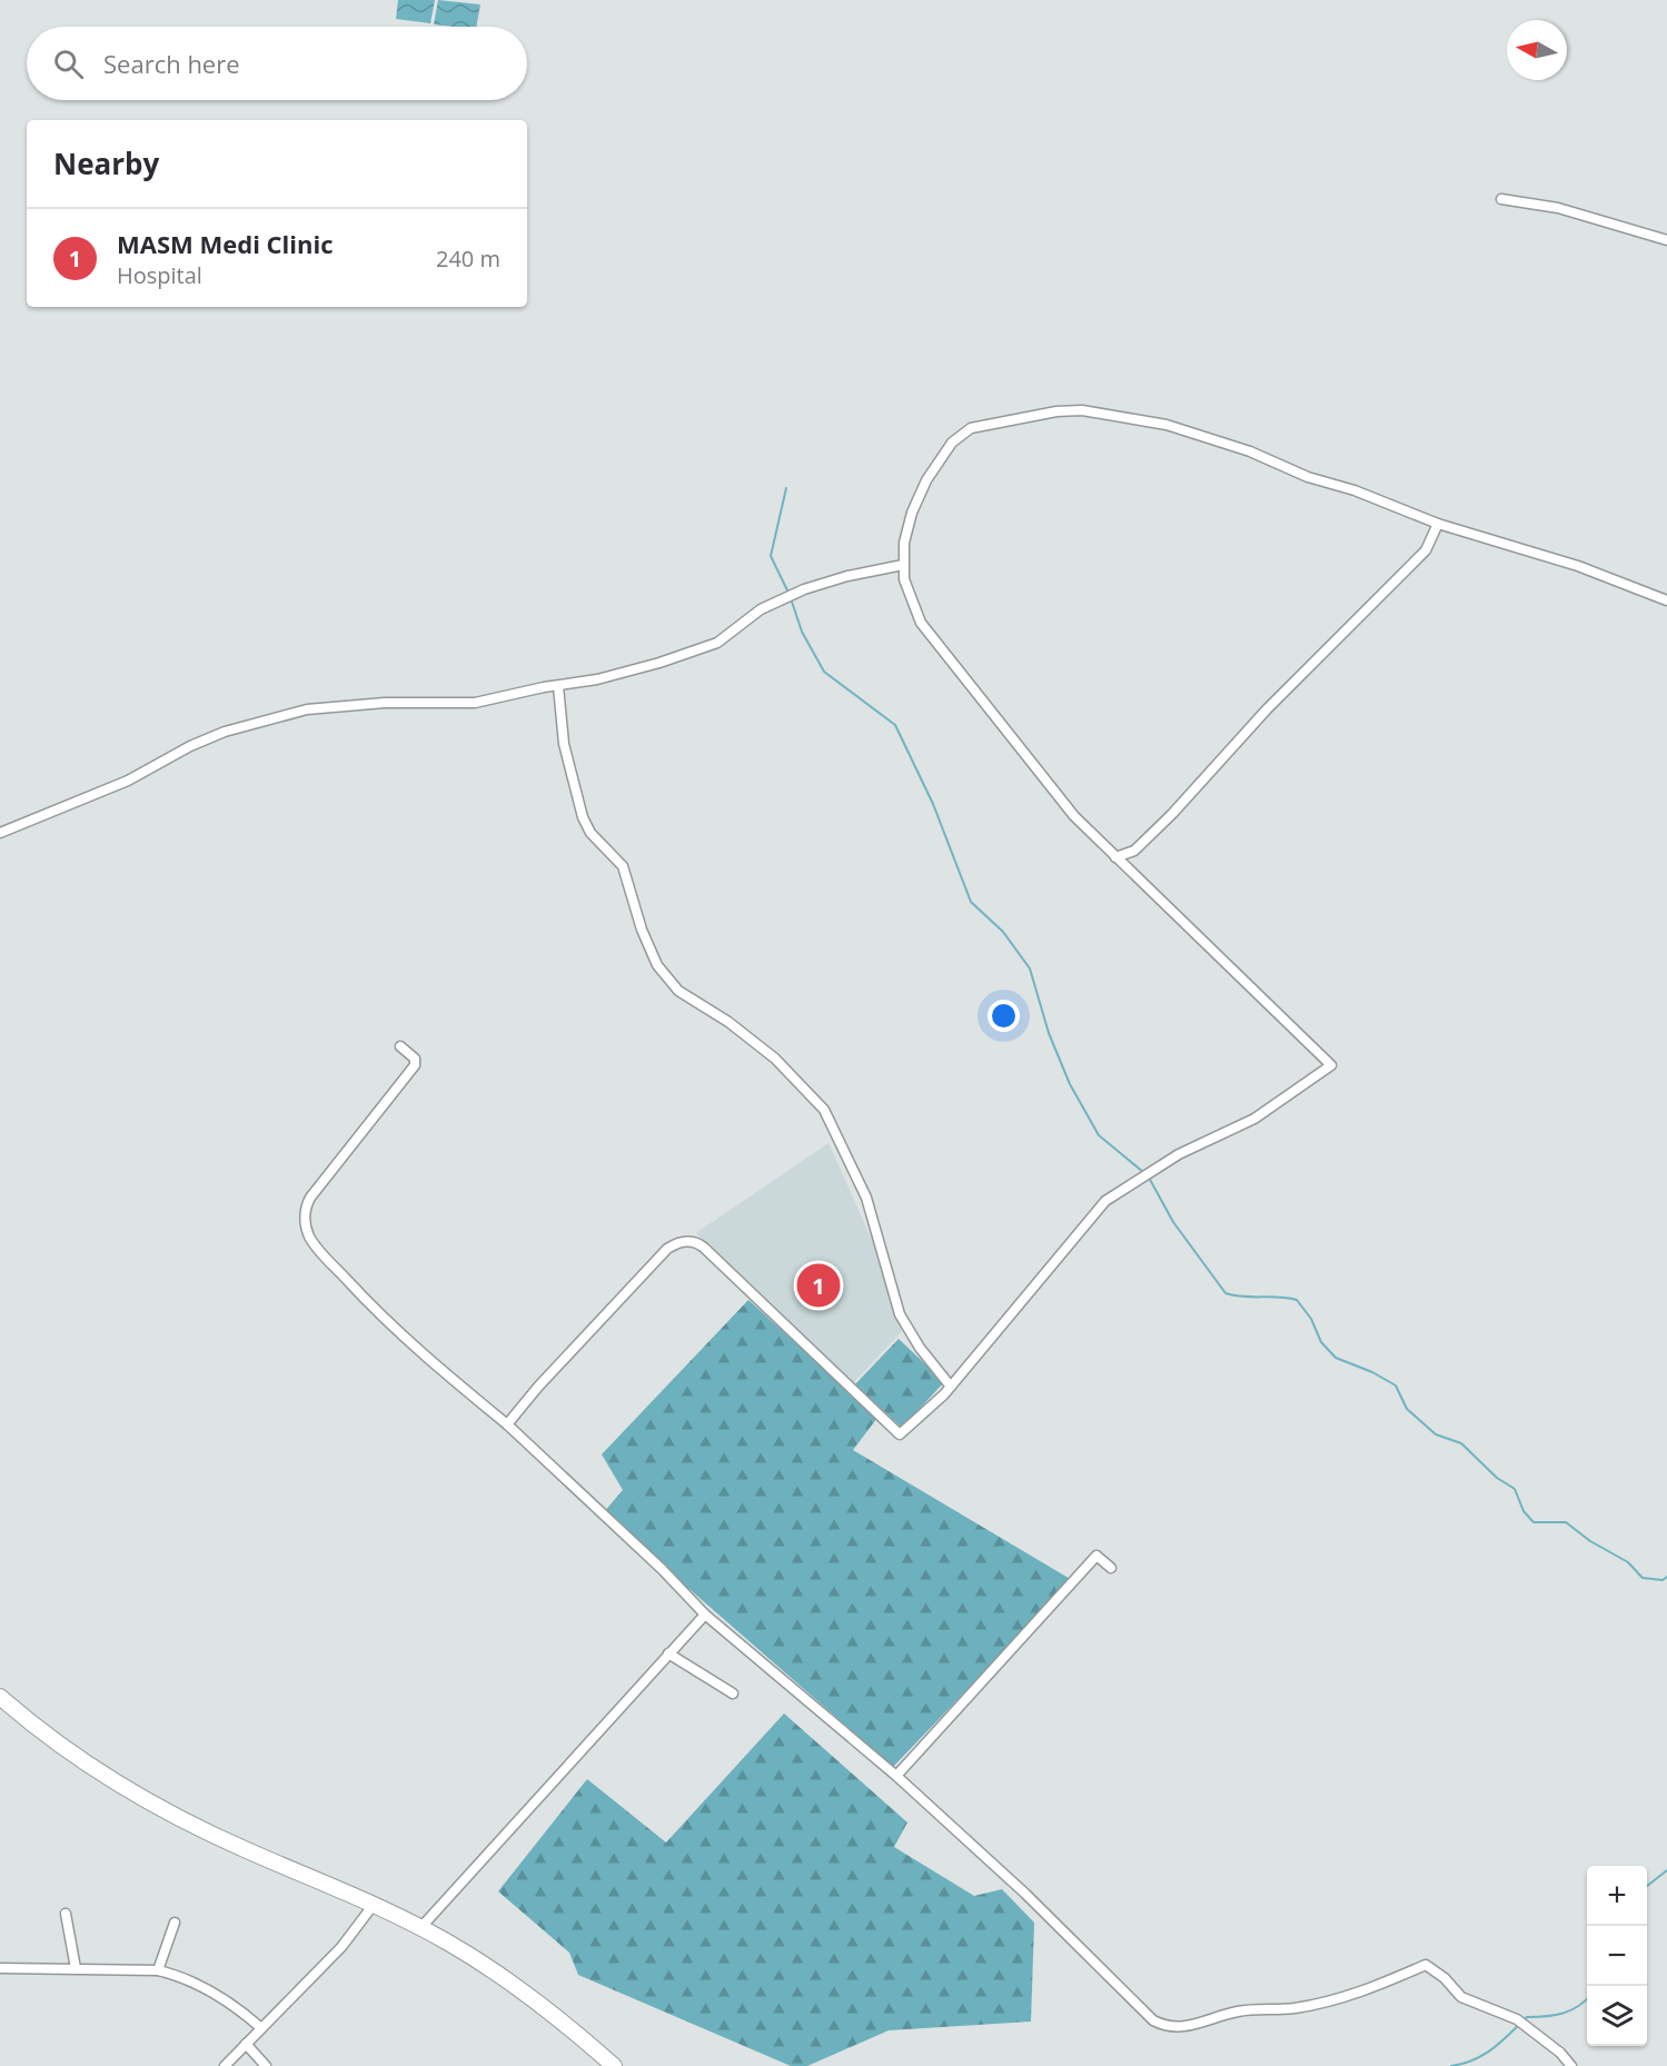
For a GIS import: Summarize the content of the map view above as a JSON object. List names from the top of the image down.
{
  "north": "left",
  "page": {
    "search": "Search here",
    "heading": "Nearby",
    "list": [
      {
        "mark": "1",
        "name": "MASM Medi Clinic",
        "note": "Hospital",
        "value": "240 m"
      }
    ],
    "pins": "1",
    "map_buttons": ["+", "−"]
  }
}
